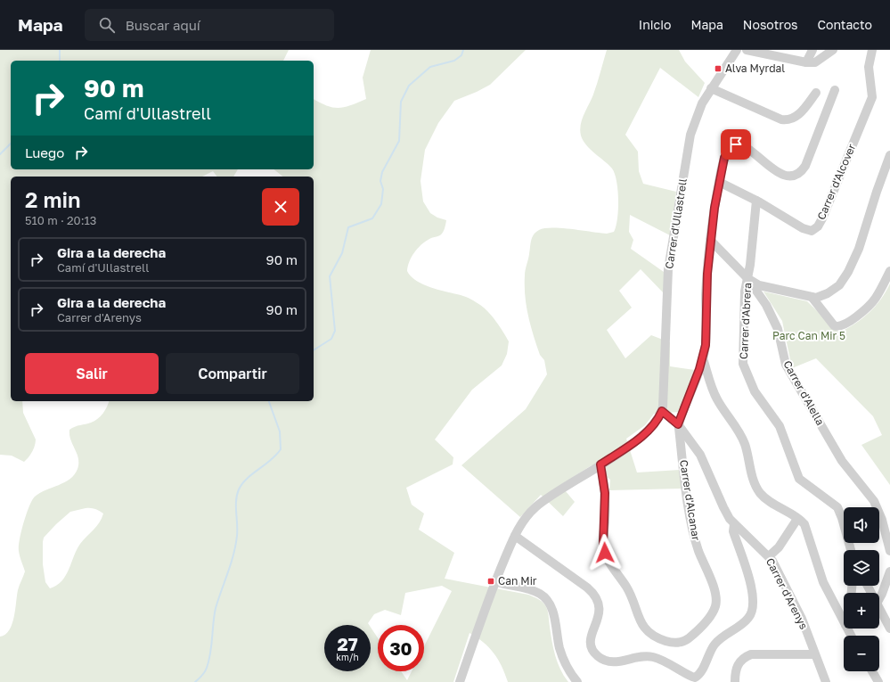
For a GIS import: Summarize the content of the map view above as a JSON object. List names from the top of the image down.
{
  "streets": {
    "street": [
      "Carrer d'Alcover",
      "Carrer d'Ullastrell",
      "Carrer d'Abrera",
      "Carrer d'Alella",
      "Carrer d'Alcanar",
      "Carrer d'Arenys"
    ]
  },
  "crossings": [
    ["Carrer d'Alcover", "Carrer d'Abrera"],
    ["Carrer d'Ullastrell", "Carrer d'Arenys"],
    ["Carrer d'Abrera", "Carrer d'Alella"],
    ["Carrer d'Alcanar", "Carrer d'Arenys"]
  ],
  "parks": ["Parc Can Mir 5"],
  "places": {
    "transit": ["Alva Myrdal", "Can Mir"]
  },
  "page": {
    "header": "Mapa",
    "search": "Buscar aquí",
    "nav": [
      "Inicio",
      "Mapa",
      "Nosotros",
      "Contacto"
    ],
    "turn": ["90 m", "Camí d'Ullastrell"],
    "then": "Luego",
    "heading": ["2 min", "510 m · 20:13"],
    "list": [
      {
        "name": "Gira a la derecha",
        "note": "Camí d'Ullastrell",
        "value": "90 m"
      },
      {
        "name": "Gira a la derecha",
        "note": "Carrer d'Arenys",
        "value": "90 m"
      }
    ],
    "buttons": ["Salir", "Compartir"],
    "map_buttons": ["+", "−"],
    "speed": "27 km/h",
    "limit": "30"
  }
}
